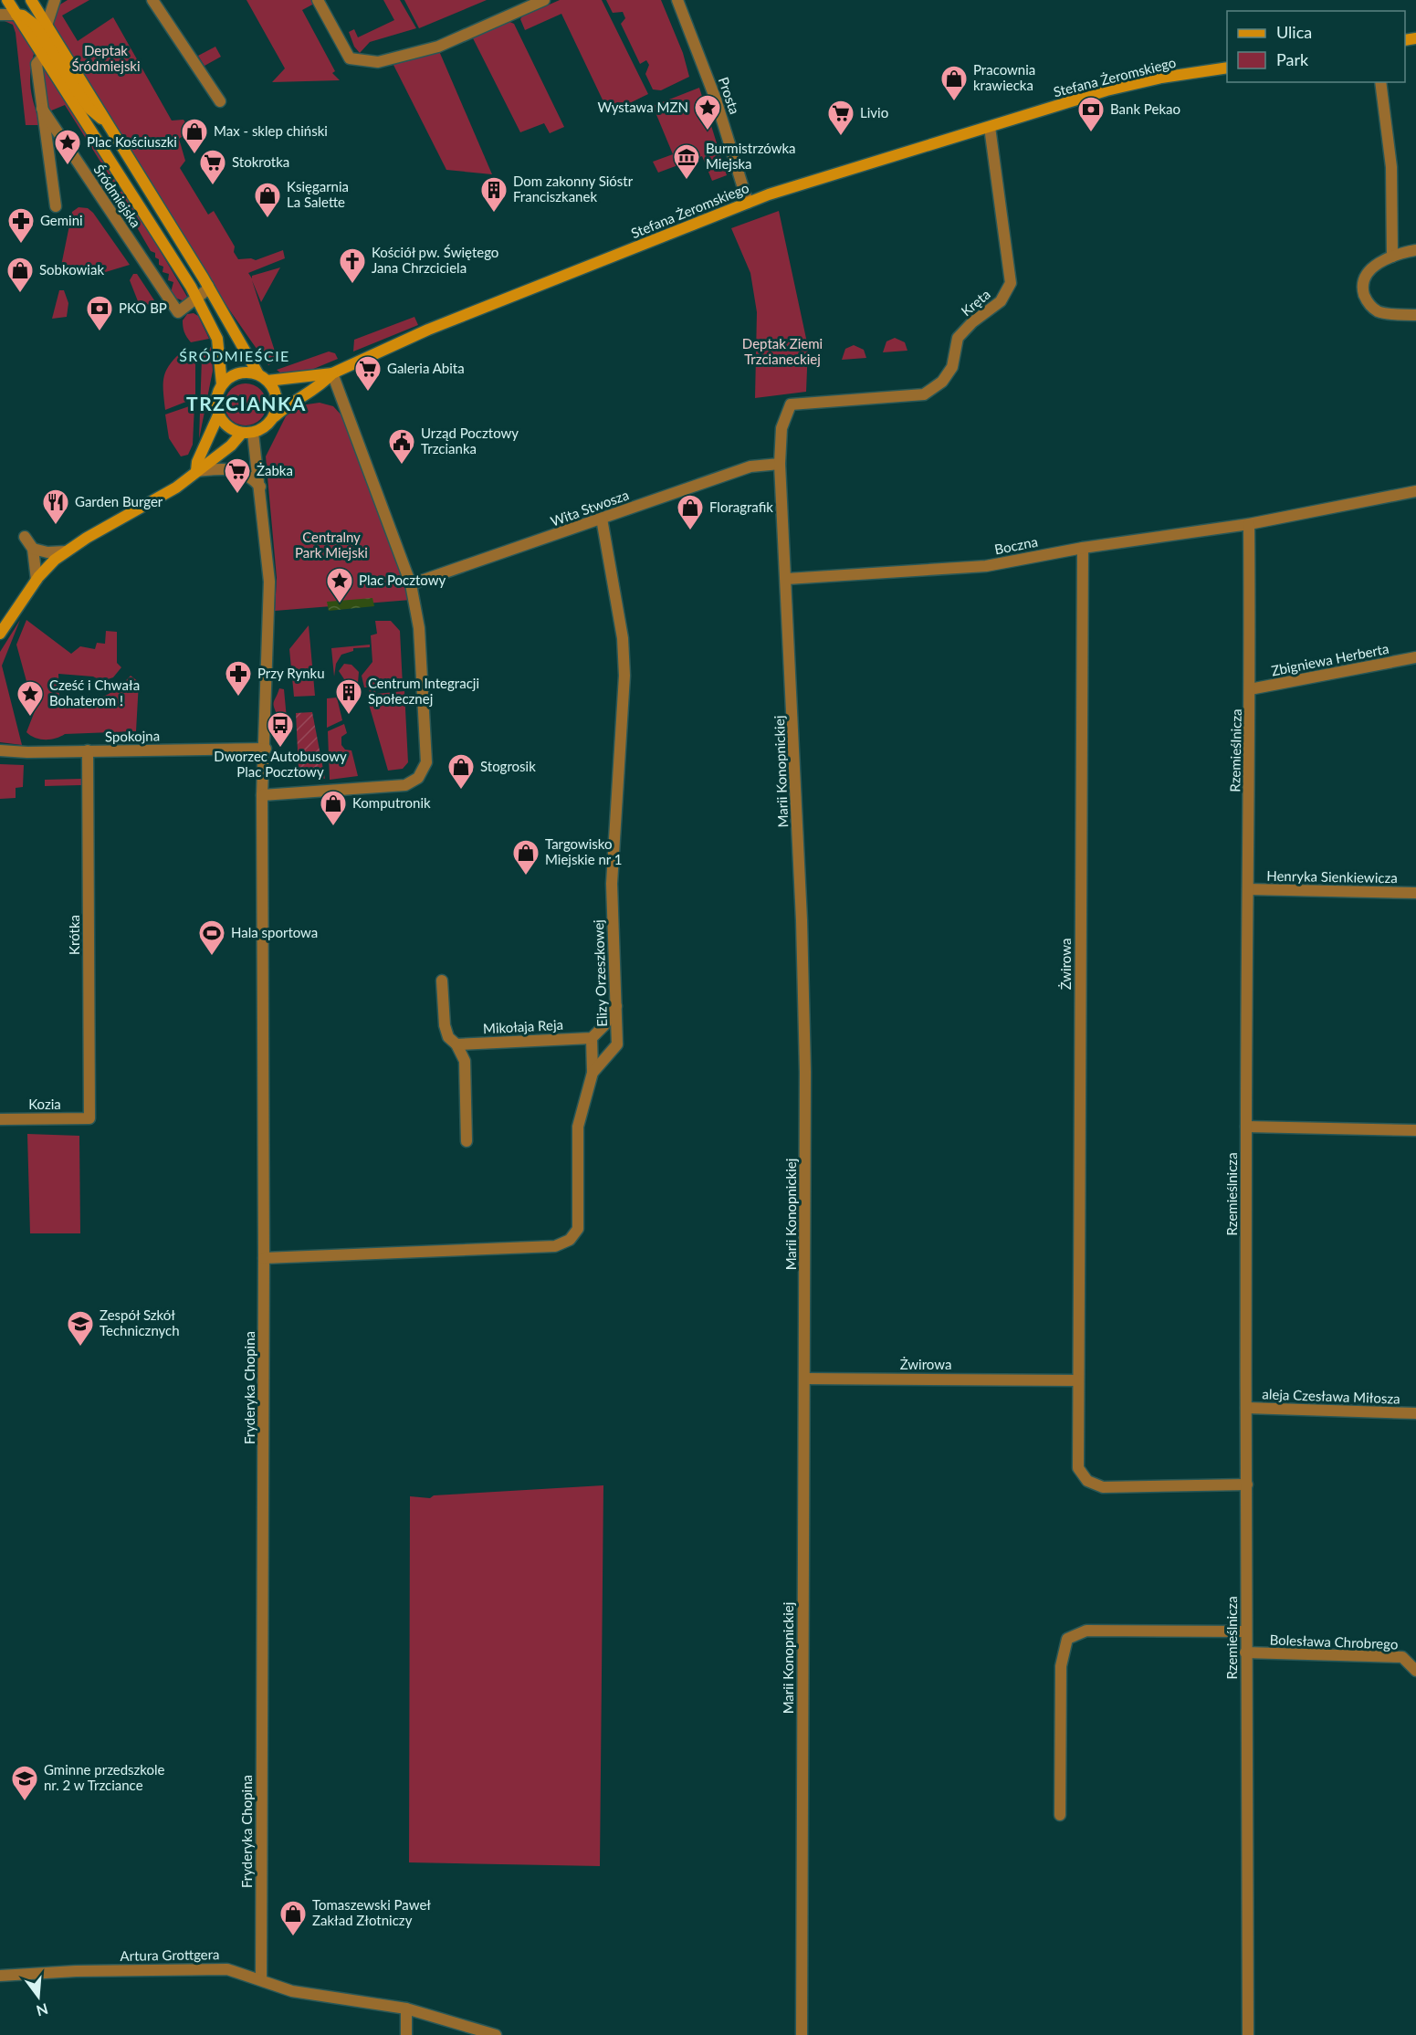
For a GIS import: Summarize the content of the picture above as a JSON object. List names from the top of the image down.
{
  "streets": {
    "main road": ["Stefana Żeromskiego"],
    "street": [
      "Prosta",
      "Śródmiejska",
      "Kręta",
      "Wita Stwosza",
      "Boczna",
      "Zbigniewa Herberta",
      "Spokojna",
      "Rzemieślnicza",
      "Marii Konopnickiej",
      "Henryka Sienkiewicza",
      "Krótka",
      "Żwirowa",
      "Elizy Orzeszkowej",
      "Mikołaja Reja",
      "Kozia",
      "Fryderyka Chopina",
      "aleja Czesława Miłosza",
      "Bolesława Chrobrego",
      "Artura Grottgera"
    ]
  },
  "crossings": [
    ["Stefana Żeromskiego", "Prosta"],
    ["Stefana Żeromskiego", "Kręta"],
    ["Kręta", "Marii Konopnickiej"],
    ["Wita Stwosza", "Marii Konopnickiej"],
    ["Wita Stwosza", "Elizy Orzeszkowej"],
    ["Boczna", "Rzemieślnicza"],
    ["Boczna", "Marii Konopnickiej"],
    ["Boczna", "Żwirowa"],
    ["Zbigniewa Herberta", "Rzemieślnicza"],
    ["Spokojna", "Krótka"],
    ["Rzemieślnicza", "Henryka Sienkiewicza"],
    ["Rzemieślnicza", "Żwirowa"],
    ["Rzemieślnicza", "aleja Czesława Miłosza"],
    ["Rzemieślnicza", "Bolesława Chrobrego"],
    ["Marii Konopnickiej", "Żwirowa"],
    ["Krótka", "Kozia"],
    ["Elizy Orzeszkowej", "Fryderyka Chopina"],
    ["Fryderyka Chopina", "Artura Grottgera"]
  ],
  "districts": ["ŚRÓDMIEŚCIE", "TRZCIANKA"],
  "parks": ["Deptak Śródmiejski", "Deptak Ziemi Trzcianeckiej", "Centralny Park Miejski"],
  "places": {
    "shop": [
      "Pracownia krawiecka",
      "Max - sklep chiński",
      "Księgarnia La Salette",
      "Sobkowiak",
      "Floragrafik",
      "Stogrosik",
      "Komputronik",
      "Targowisko Miejskie nr 1",
      "Tomaszewski Paweł Zakład Złotniczy"
    ],
    "place": [
      "Wystawa MZN",
      "Plac Kościuszki",
      "Plac Pocztowy",
      "Cześć i Chwała Bohaterom !"
    ],
    "bank": ["Bank Pekao", "PKO BP"],
    "supermarket": [
      "Livio",
      "Stokrotka",
      "Galeria Abita",
      "Żabka"
    ],
    "museum": ["Burmistrzówka Miejska"],
    "building": ["Dom zakonny Sióstr Franciszkanek", "Centrum Integracji Społecznej"],
    "pharmacy": ["Gemini", "Przy Rynku"],
    "church": ["Kościół pw. Świętego Jana Chrzciciela"],
    "public building": ["Urząd Pocztowy Trzcianka"],
    "restaurant": ["Garden Burger"],
    "bus stop": ["Dworzec Autobusowy Plac Pocztowy"],
    "sports": ["Hala sportowa"],
    "school or university": ["Zespół Szkół Technicznych", "Gminne przedszkole nr. 2 w Trzciance"]
  },
  "legend": ["Ulica", "Park"],
  "north": "bottom"
}
